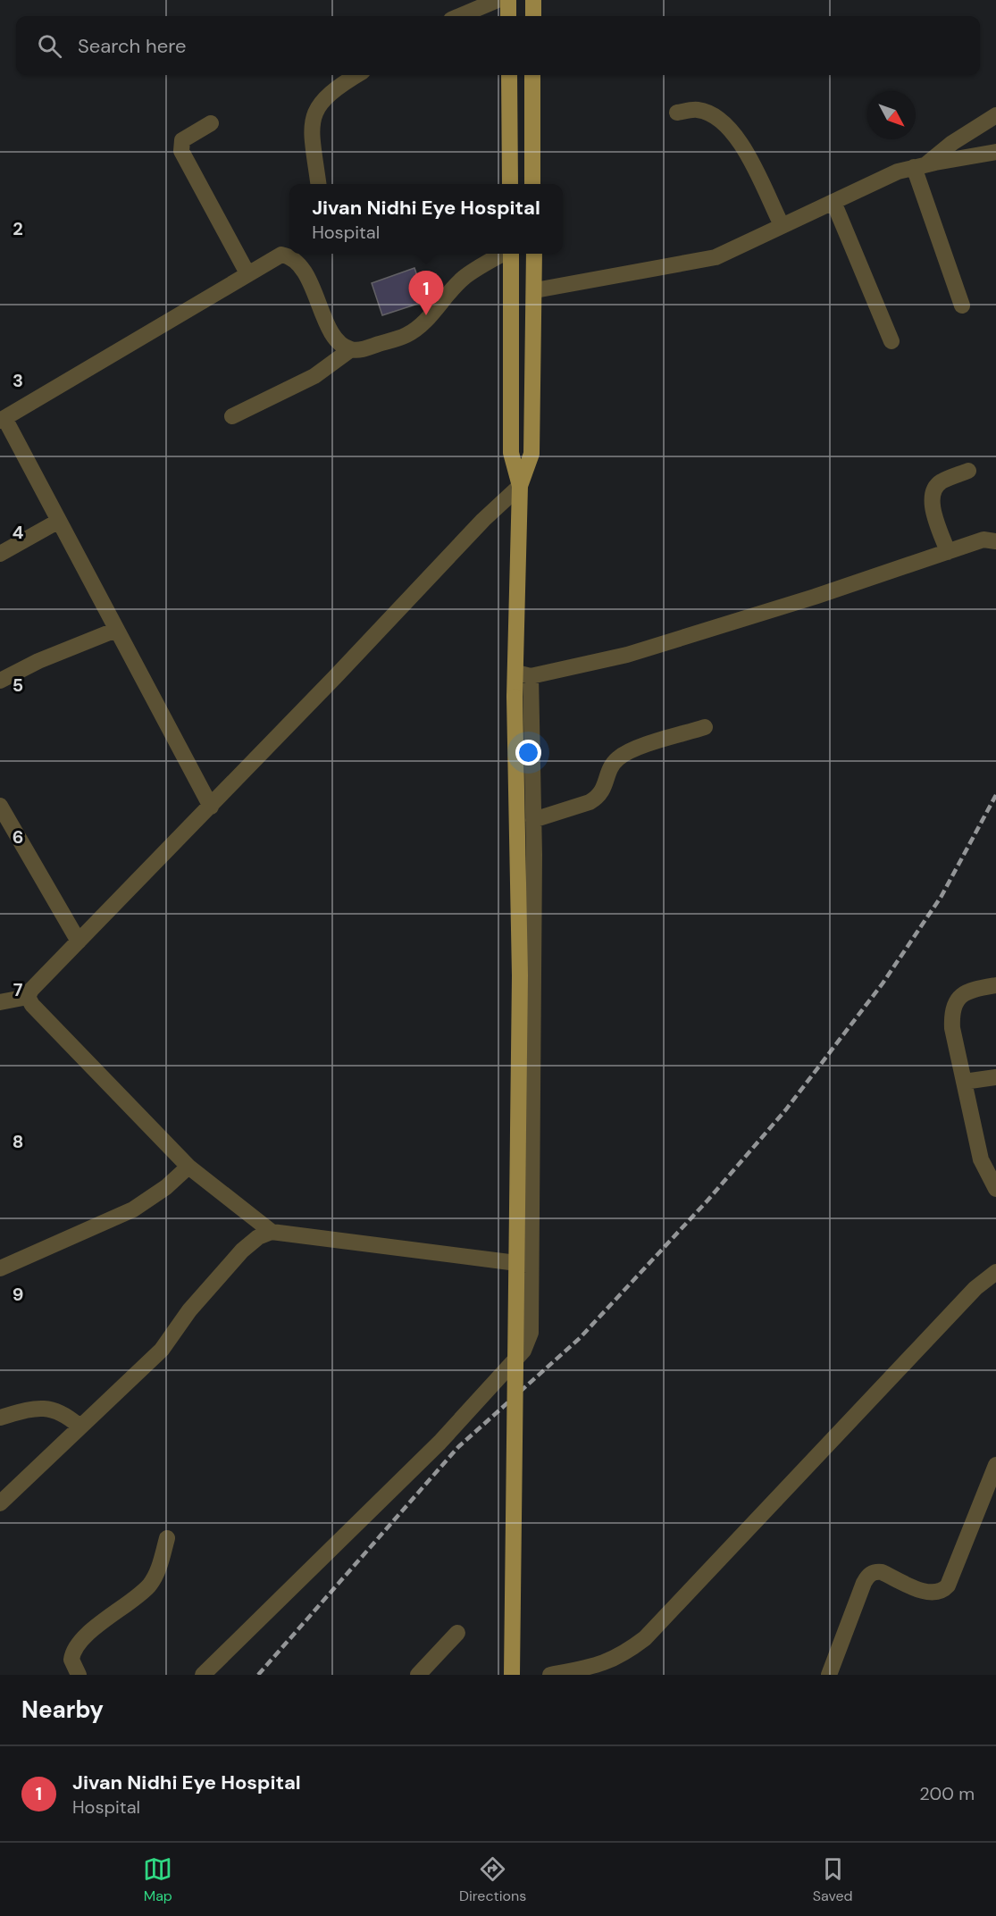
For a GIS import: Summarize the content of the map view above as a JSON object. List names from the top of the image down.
{
  "north": "bottom right",
  "page": {
    "search": "Search here",
    "popup": ["Jivan Nidhi Eye Hospital", "Hospital"],
    "pins": "1",
    "heading": "Nearby",
    "list": [
      {
        "mark": "1",
        "name": "Jivan Nidhi Eye Hospital",
        "note": "Hospital",
        "value": "200 m"
      }
    ],
    "nav": ["Map", "Directions", "Saved"]
  },
  "grid": {
    "rows": [
      "2",
      "3",
      "4",
      "5",
      "6",
      "7",
      "8",
      "9"
    ]
  }
}
